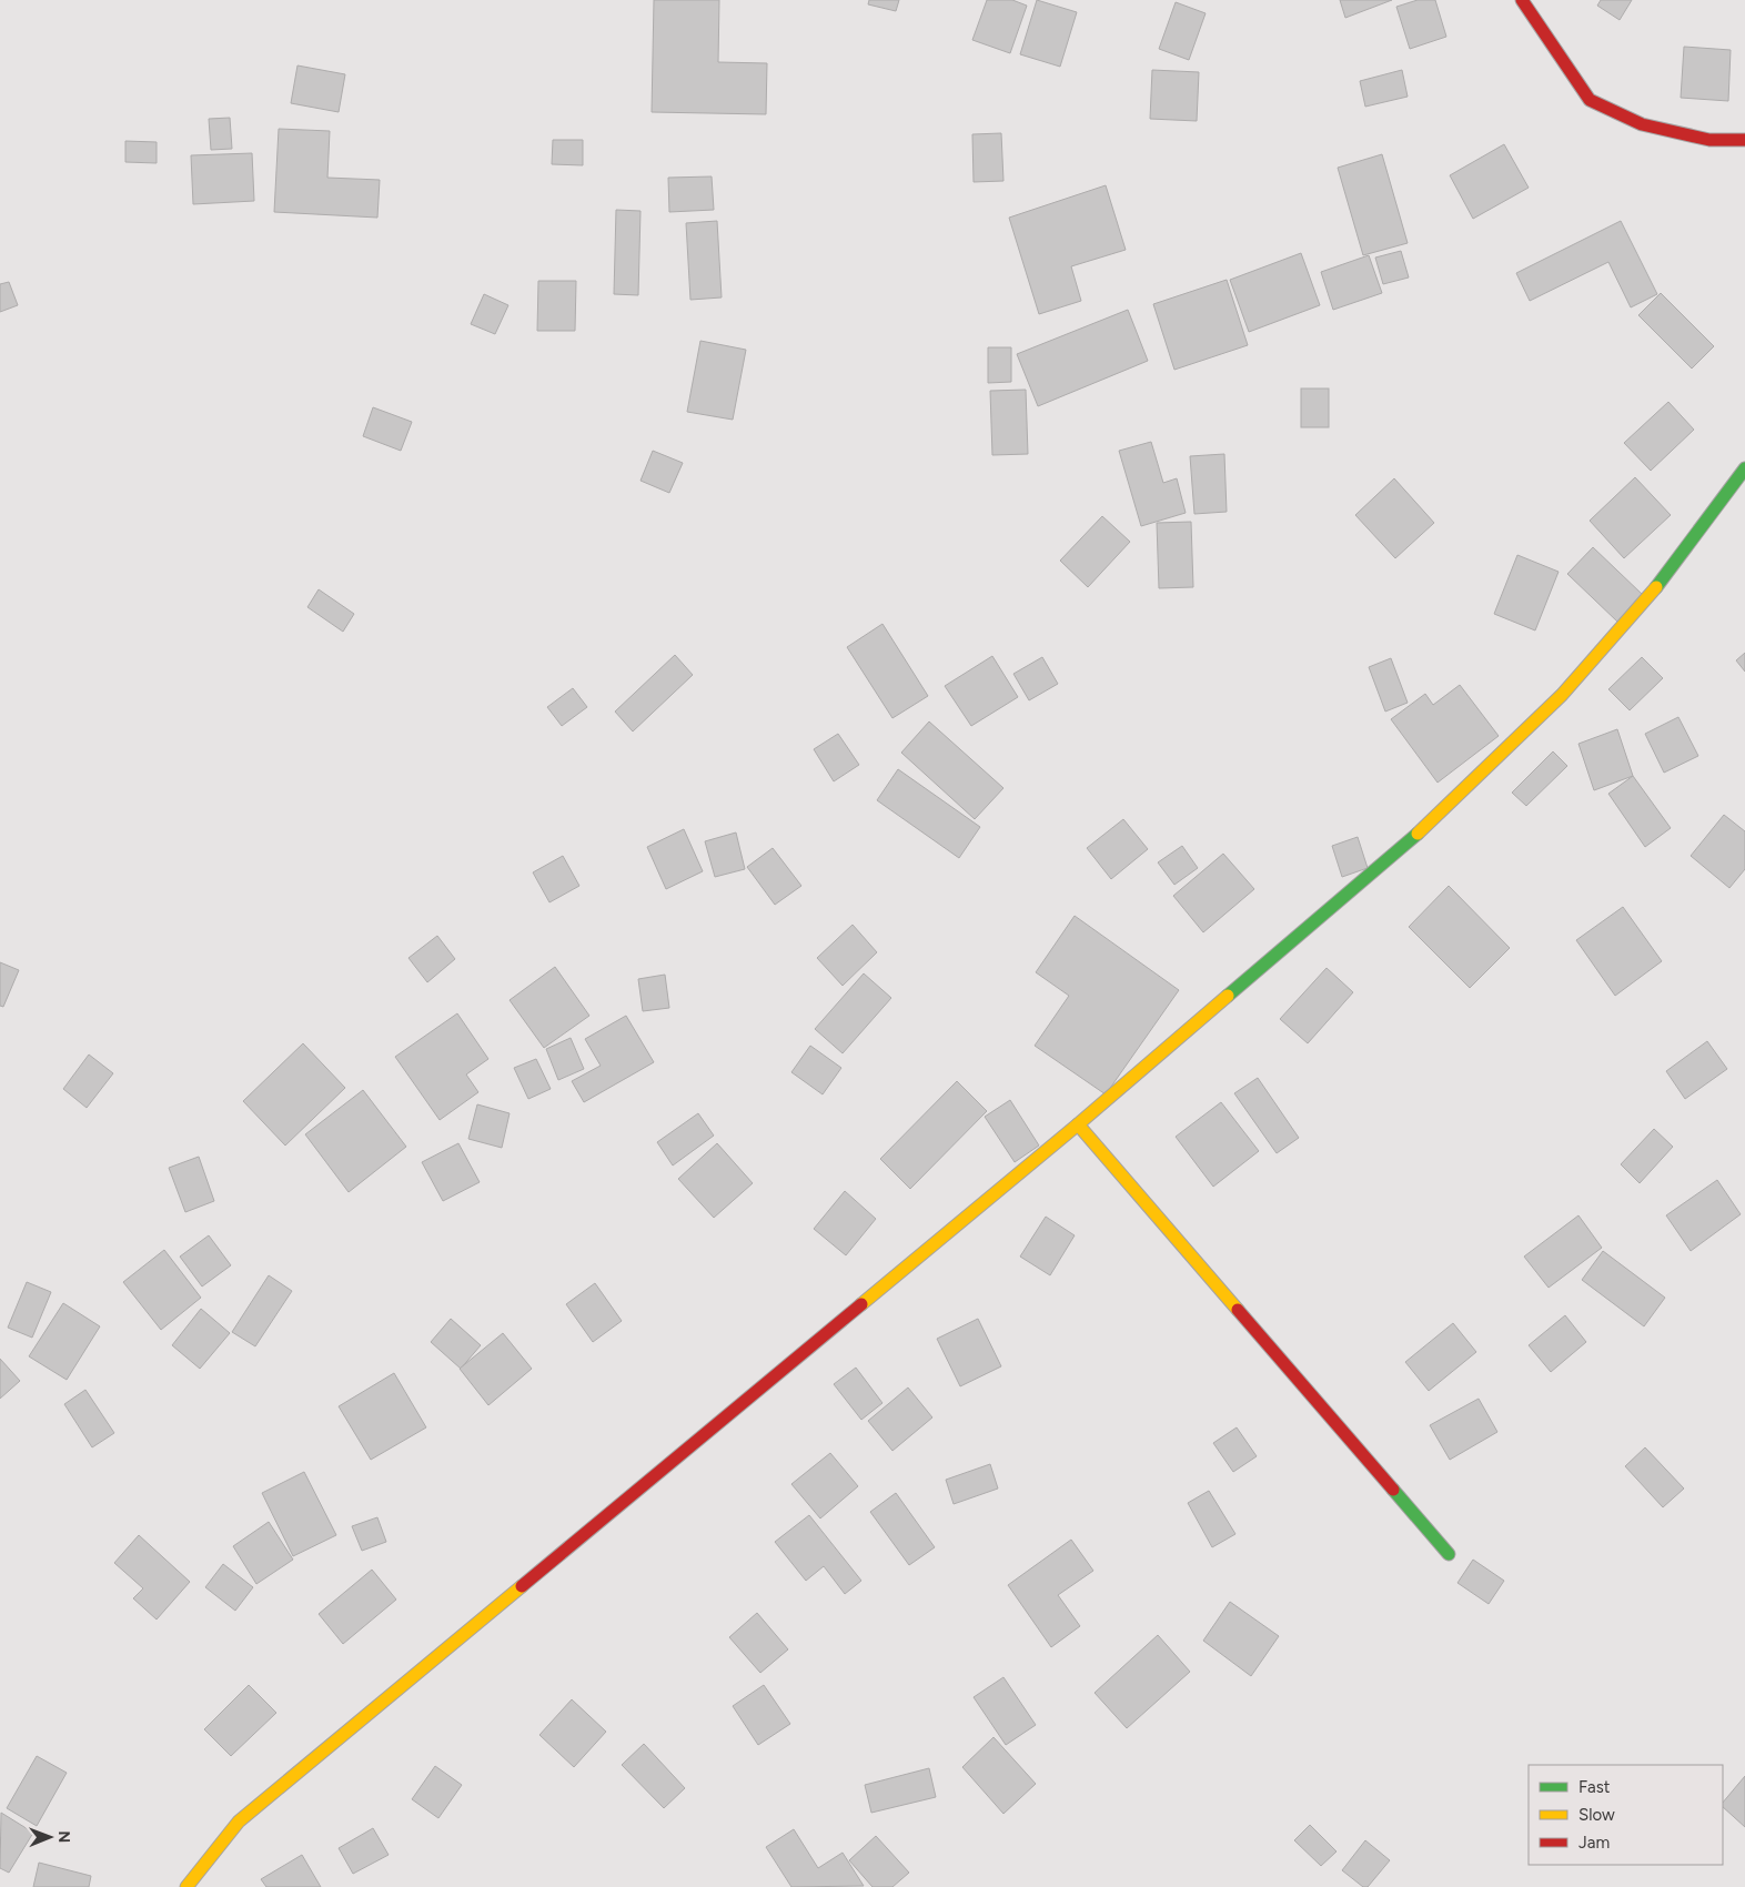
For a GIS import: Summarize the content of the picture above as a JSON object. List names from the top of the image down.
{
  "legend": ["Fast", "Slow", "Jam"],
  "north": "right"
}
